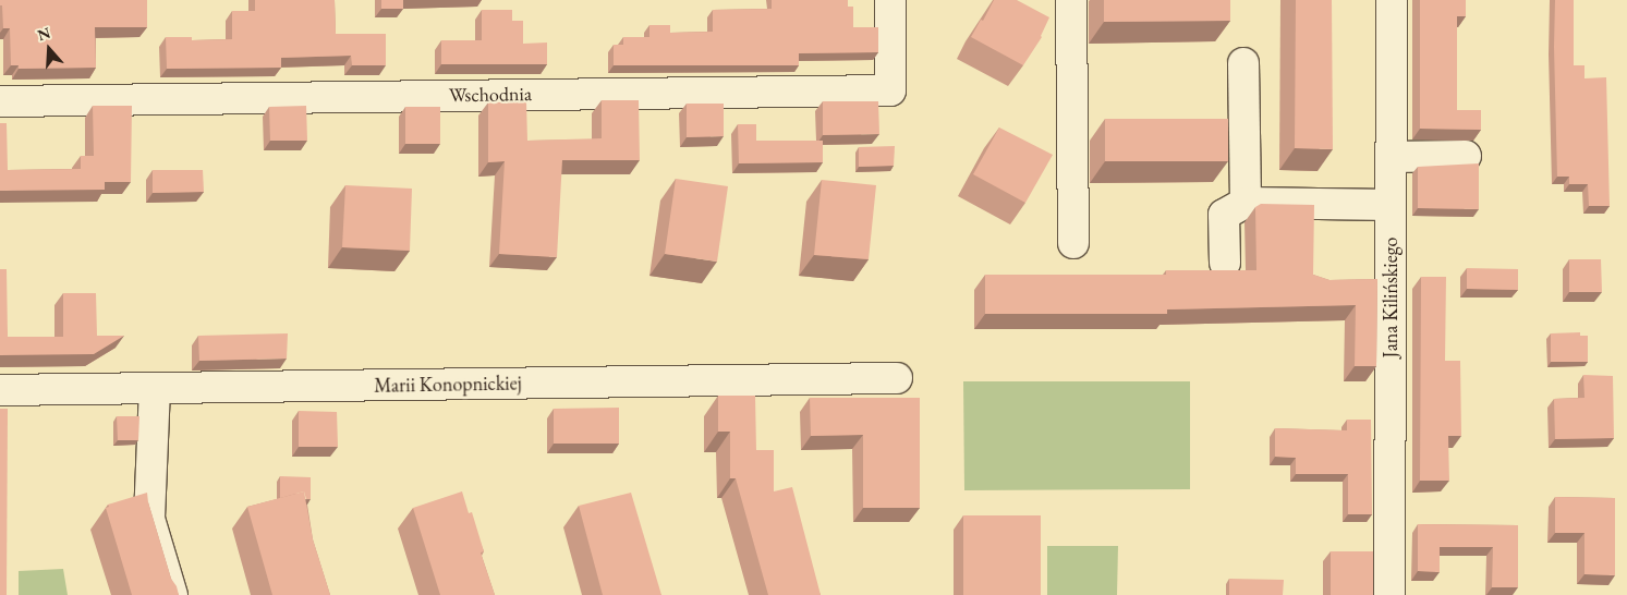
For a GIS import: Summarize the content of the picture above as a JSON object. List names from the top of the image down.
{
  "streets": {
    "street": ["Wschodnia", "Jana Kilińskiego", "Marii Konopnickiej"]
  },
  "north": "top"
}
